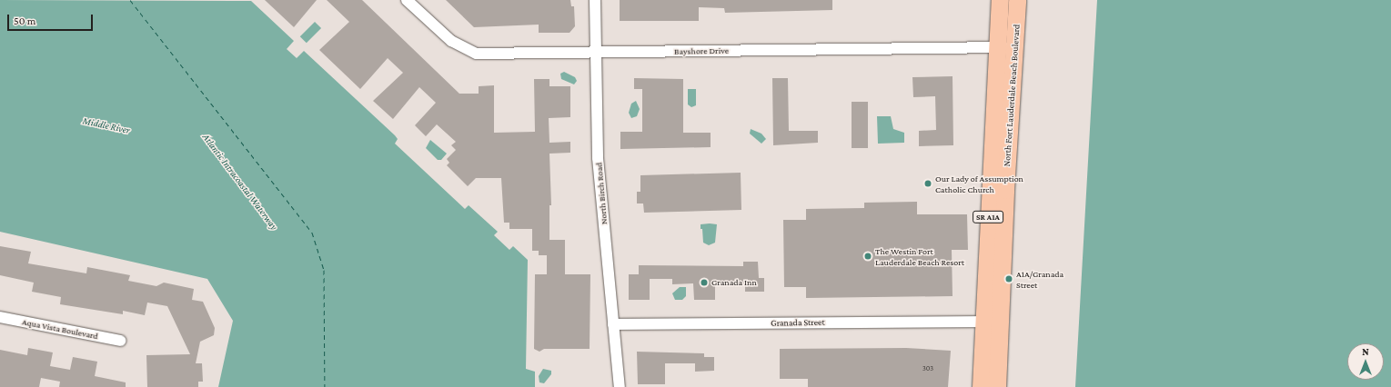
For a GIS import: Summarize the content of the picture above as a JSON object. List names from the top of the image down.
{
  "streets": {
    "main road": ["North Fort Lauderdale Beach Boulevard", "SR A1A"],
    "street": [
      "Bayshore Drive",
      "North Birch Road",
      "Granada Street",
      "Aqua Vista Boulevard"
    ]
  },
  "crossings": [
    ["Bayshore Drive", "North Fort Lauderdale Beach Boulevard"],
    ["Bayshore Drive", "North Birch Road"],
    ["North Fort Lauderdale Beach Boulevard", "Granada Street"],
    ["North Birch Road", "Granada Street"]
  ],
  "water": ["Middle River", "Atlantic Intracoastal Waterway"],
  "places": [
    "Our Lady of Assumption Catholic Church",
    "The Westin Fort Lauderdale Beach Resort",
    "A1A/Granada Street",
    "Granada Inn"
  ],
  "house_numbers": ["303"],
  "scale_bar": "50 m",
  "north": "top"
}
